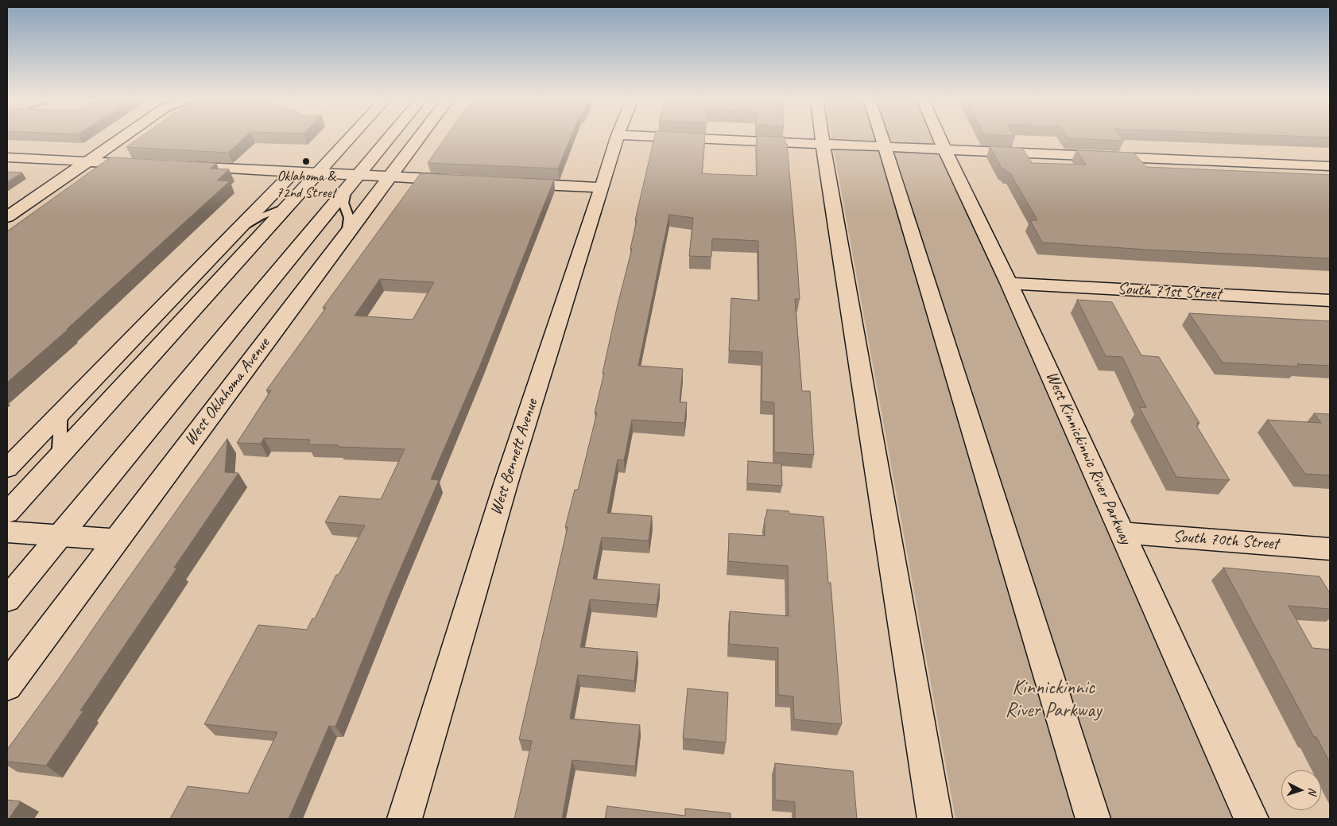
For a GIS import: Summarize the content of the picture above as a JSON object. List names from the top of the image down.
{
  "streets": {
    "street": [
      "South 71st Street",
      "West Oklahoma Avenue",
      "West Bennett Avenue",
      "West Kinnickinnic River Parkway",
      "South 70th Street"
    ]
  },
  "crossings": [
    ["South 71st Street", "West Kinnickinnic River Parkway"],
    ["West Kinnickinnic River Parkway", "South 70th Street"]
  ],
  "parks": ["Kinnickinnic River Parkway"],
  "places": ["Oklahoma & 72nd Street"],
  "north": "right"
}
